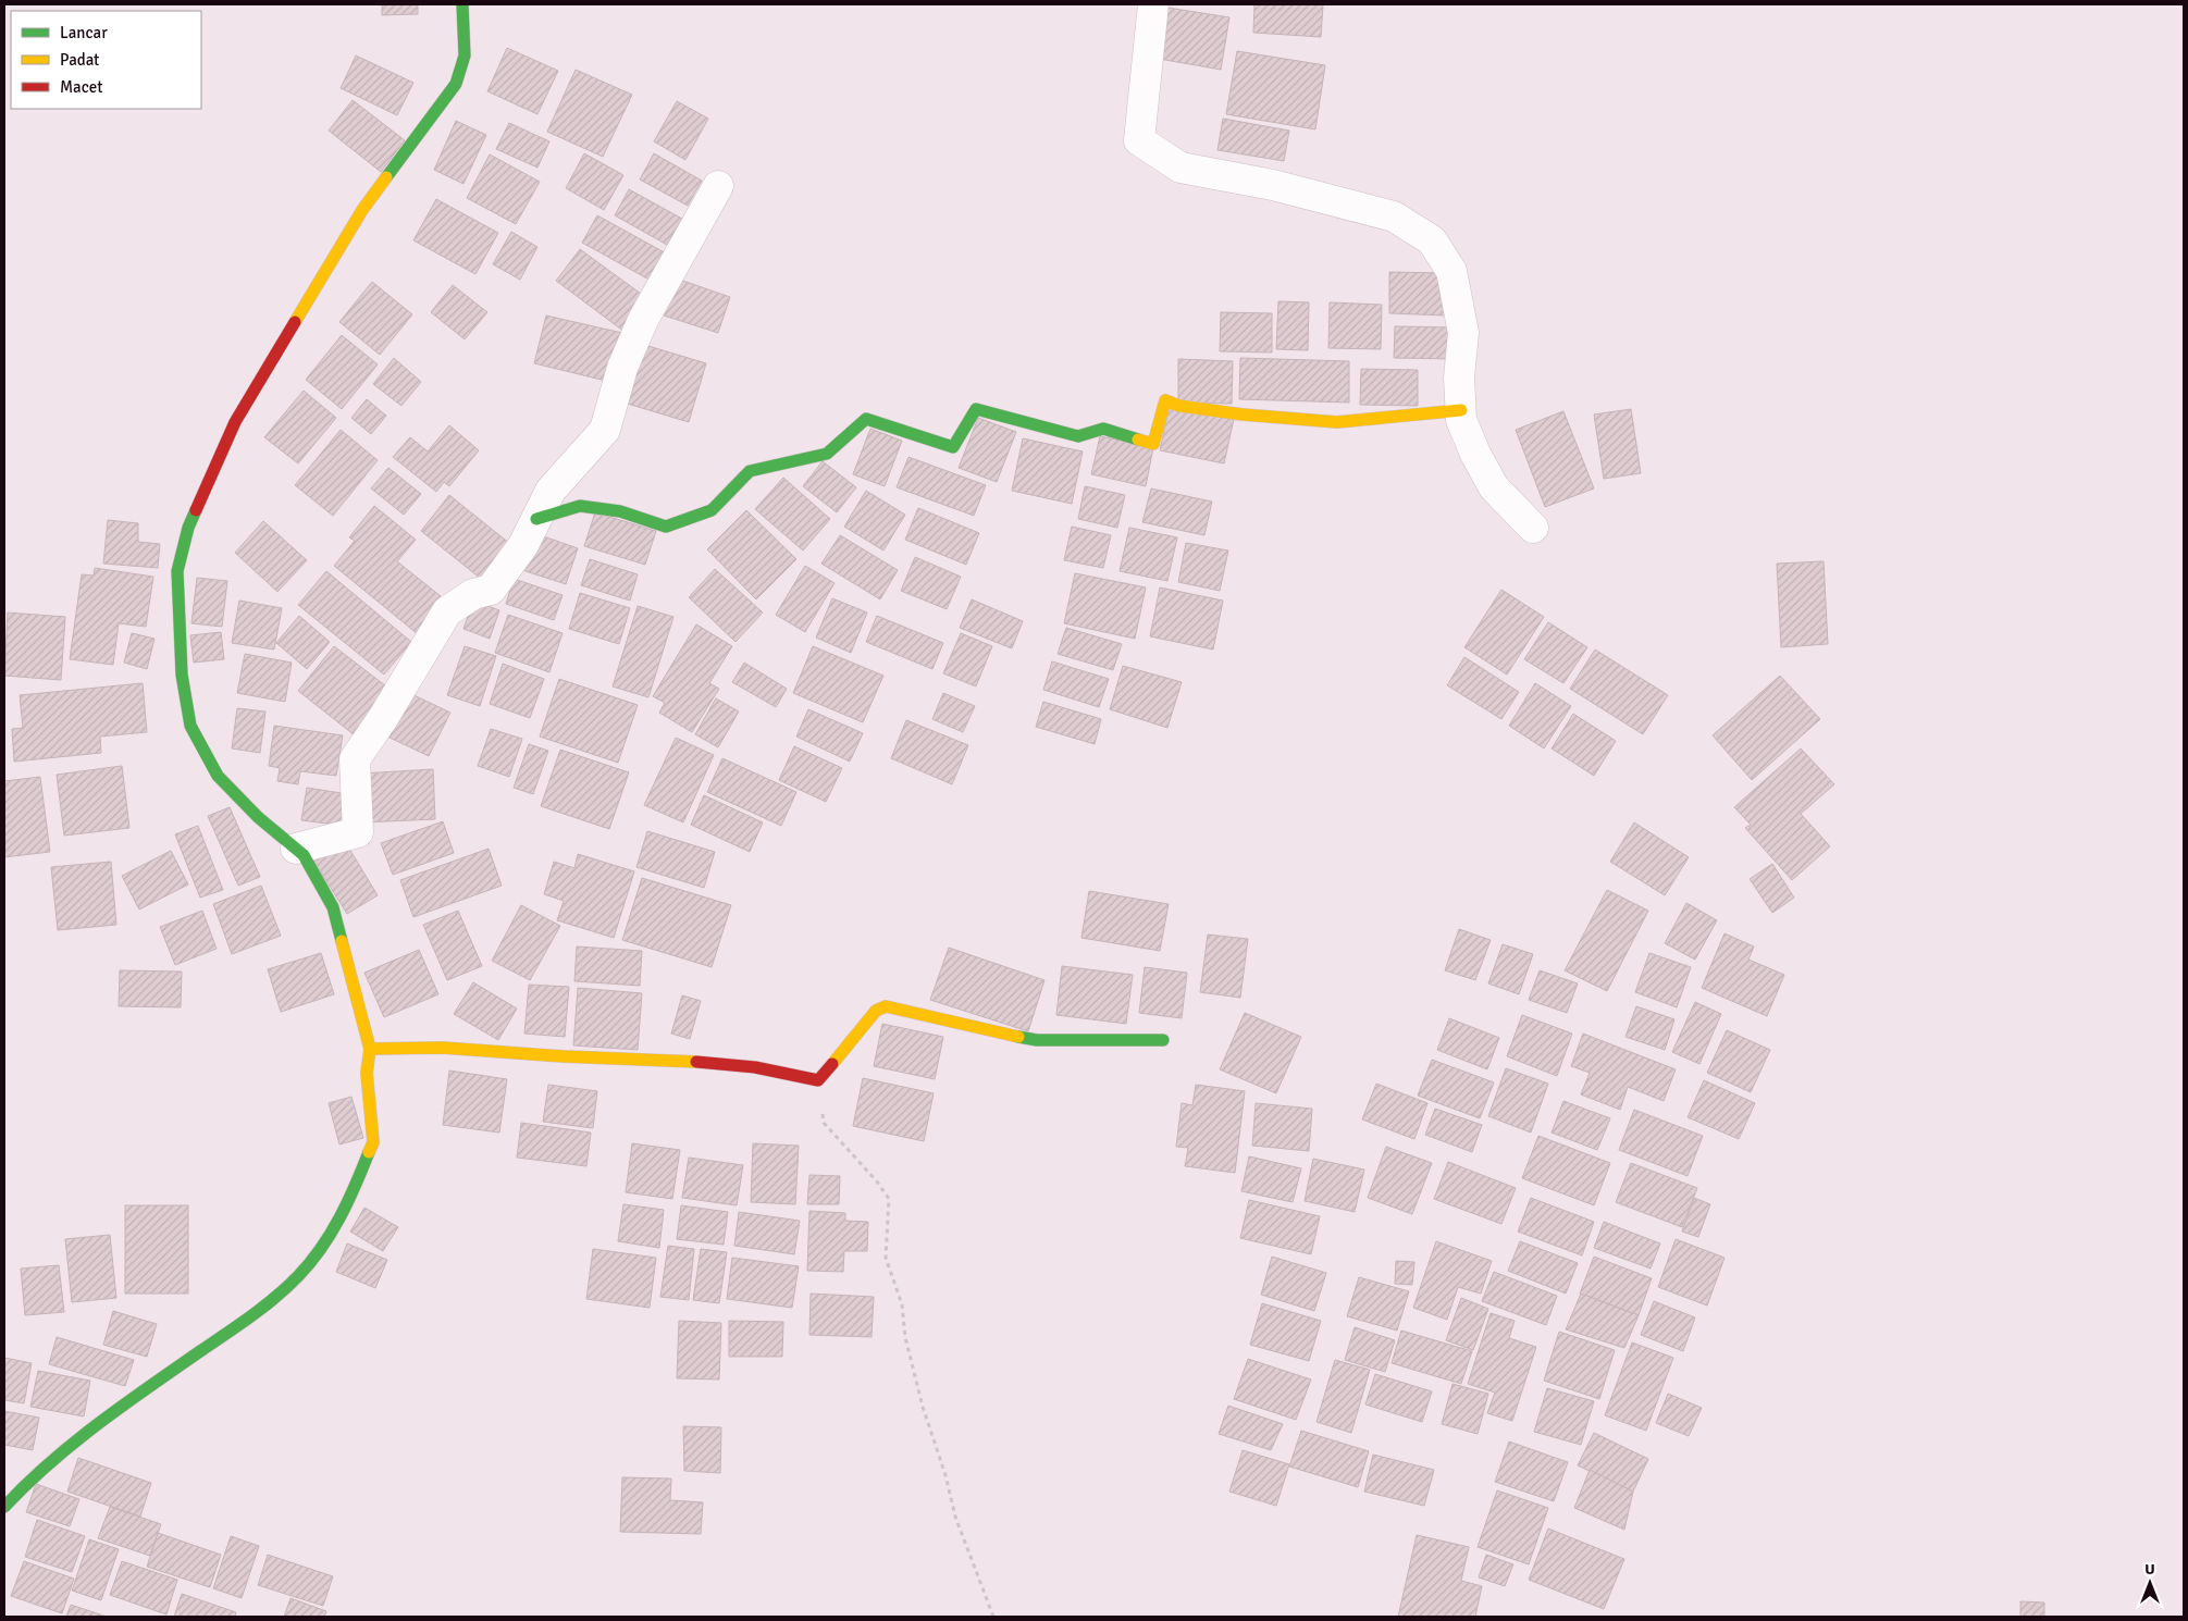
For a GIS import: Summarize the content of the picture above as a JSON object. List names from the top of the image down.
{
  "legend": ["Lancar", "Padat", "Macet"],
  "north": "top"
}
